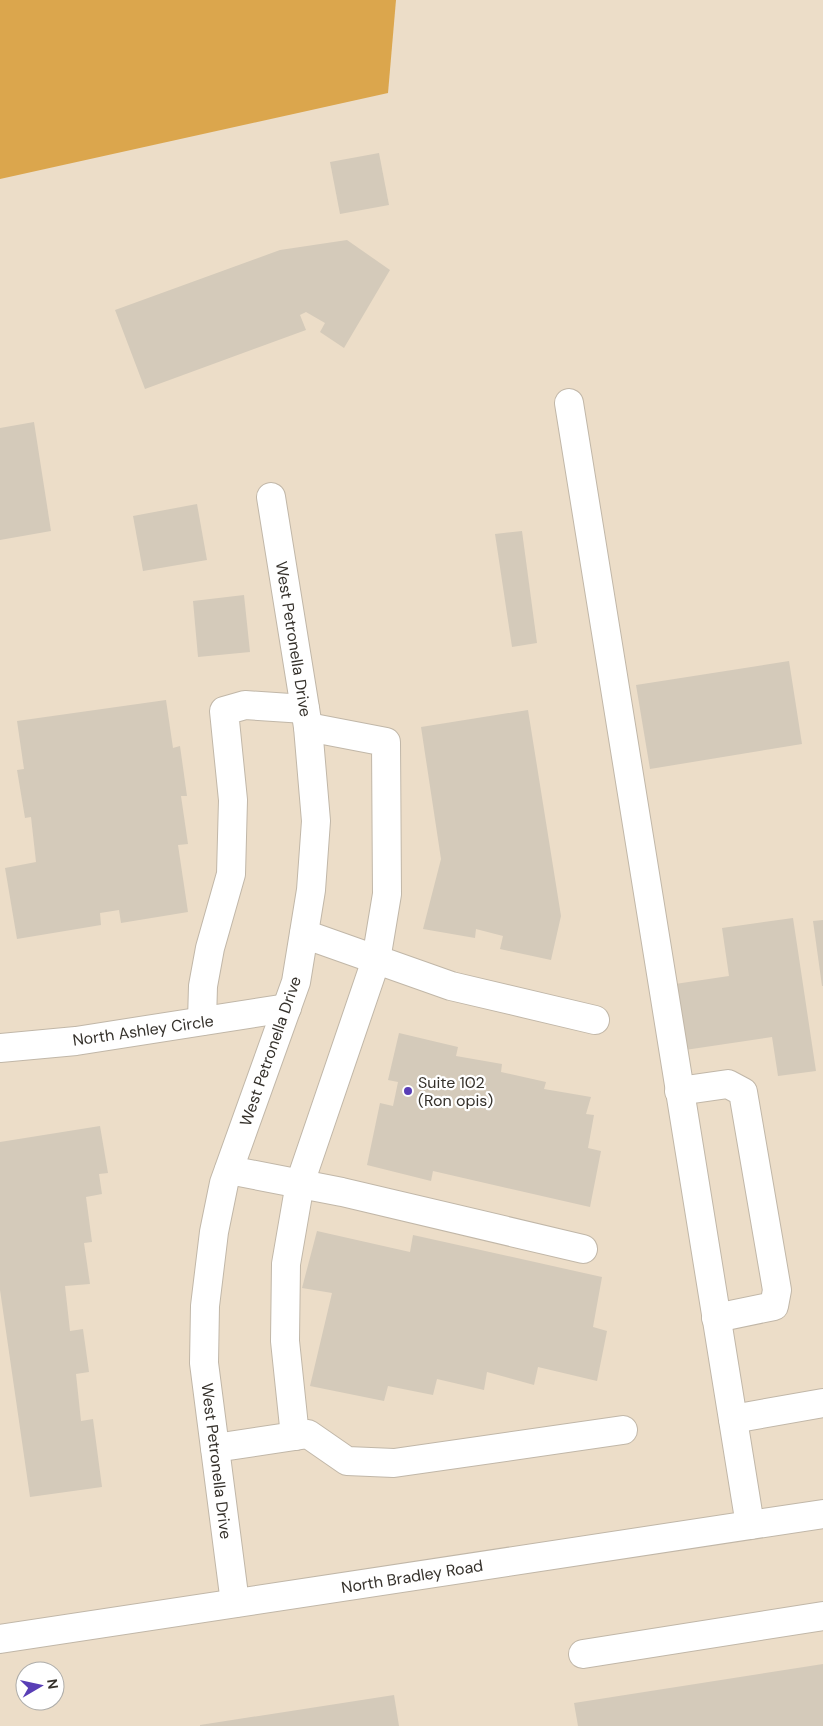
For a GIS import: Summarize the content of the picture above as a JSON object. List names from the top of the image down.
{
  "streets": {
    "street": ["West Petronella Drive", "North Ashley Circle", "North Bradley Road"]
  },
  "crossings": [
    ["West Petronella Drive", "North Ashley Circle"],
    ["West Petronella Drive", "North Bradley Road"]
  ],
  "places": ["Suite 102 (Ron opis)"],
  "north": "right"
}
